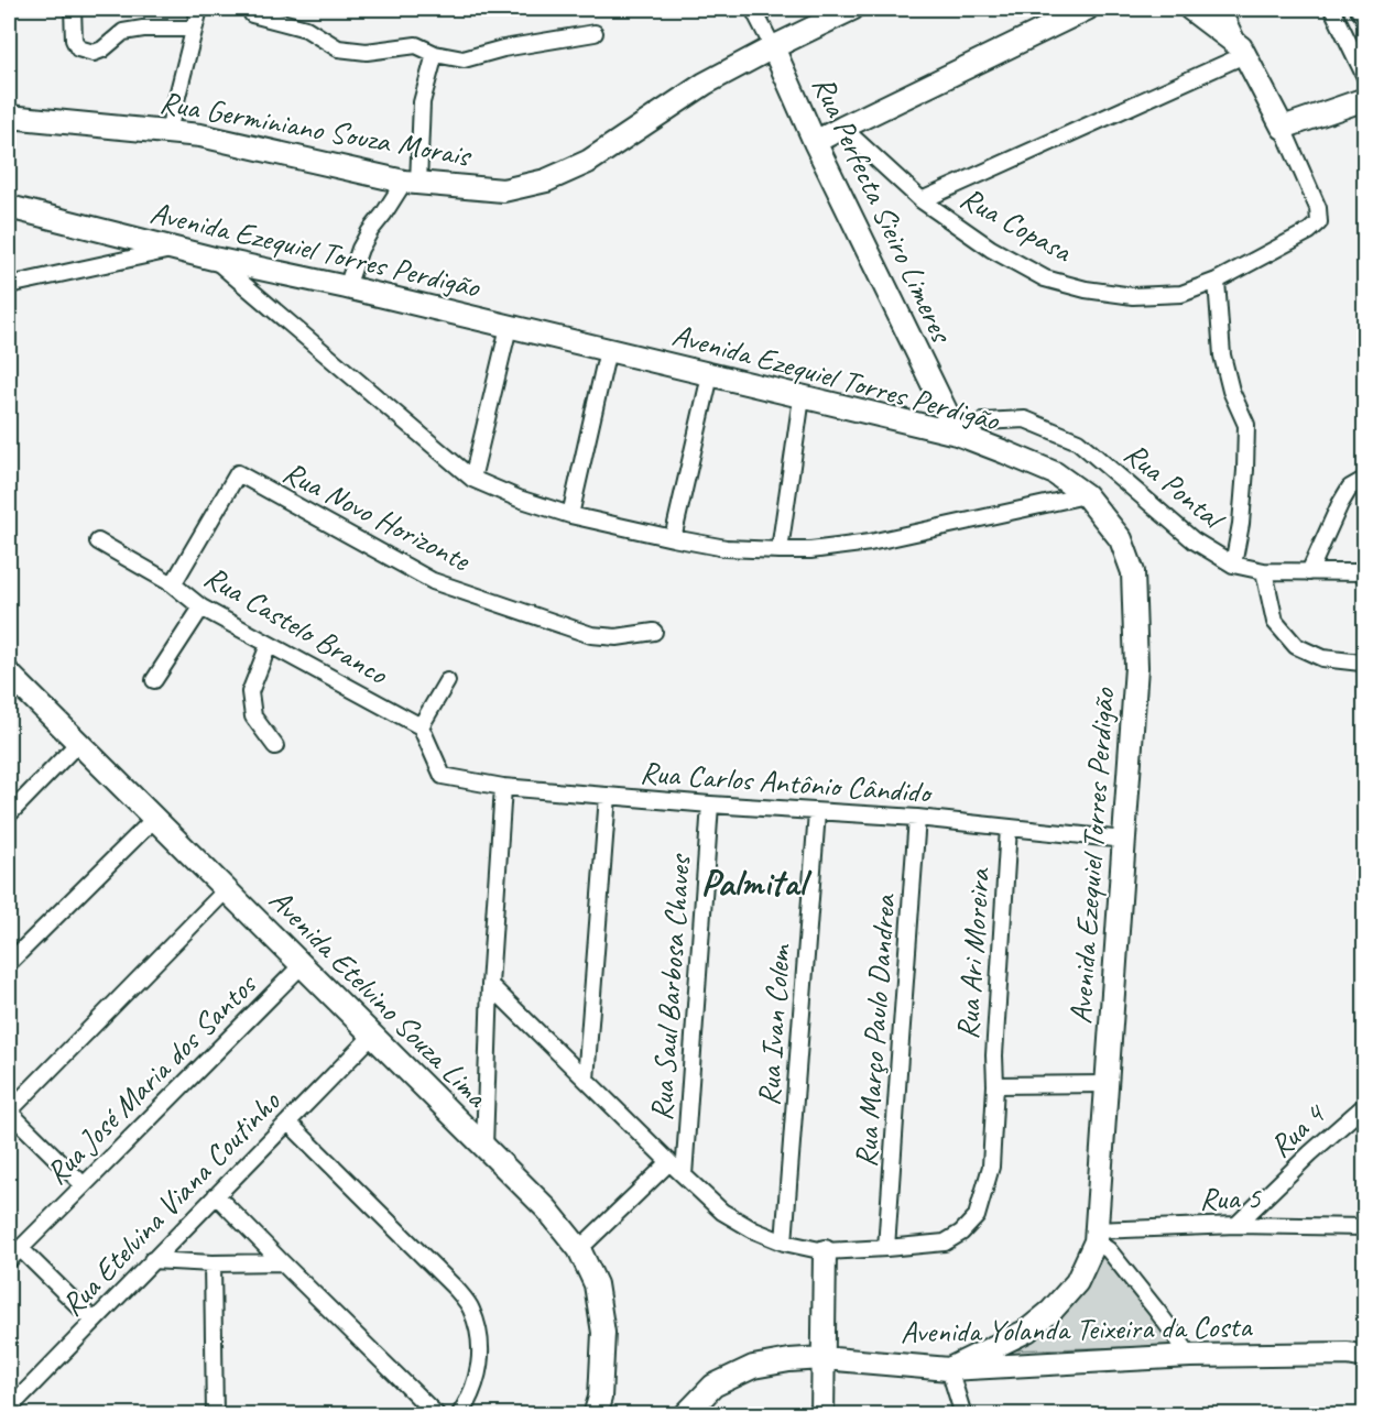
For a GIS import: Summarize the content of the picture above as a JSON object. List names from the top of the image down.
{
  "streets": {
    "street": [
      "Rua Germiniano Souza Morais",
      "Rua Perfecta Sieiro Limeres",
      "Rua Copasa",
      "Avenida Ezequiel Torres Perdigão",
      "Rua Pontal",
      "Rua Novo Horizonte",
      "Rua Castelo Branco",
      "Rua Carlos Antônio Cândido",
      "Rua Ari Moreira",
      "Rua Saul Barbosa Chaves",
      "Avenida Etelvino Souza Lima",
      "Rua Ivan Colem",
      "Rua Março Paulo Dandrea",
      "Rua José Maria dos Santos",
      "Rua 4",
      "Rua 5",
      "Rua Etelvina Viana Coutinho",
      "Avenida Yolanda Teixeira da Costa"
    ]
  },
  "crossings": [
    ["Rua Germiniano Souza Morais", "Rua Perfecta Sieiro Limeres"],
    ["Rua Perfecta Sieiro Limeres", "Avenida Ezequiel Torres Perdigão"],
    ["Rua Perfecta Sieiro Limeres", "Rua Pontal"],
    ["Avenida Ezequiel Torres Perdigão", "Rua Pontal"],
    ["Avenida Ezequiel Torres Perdigão", "Rua Carlos Antônio Cândido"],
    ["Avenida Ezequiel Torres Perdigão", "Rua Ari Moreira"],
    ["Avenida Ezequiel Torres Perdigão", "Rua 5"],
    ["Avenida Ezequiel Torres Perdigão", "Avenida Yolanda Teixeira da Costa"],
    ["Rua Novo Horizonte", "Rua Castelo Branco"],
    ["Rua Castelo Branco", "Rua Carlos Antônio Cândido"],
    ["Rua Carlos Antônio Cândido", "Rua Ari Moreira"],
    ["Rua Carlos Antônio Cândido", "Rua Saul Barbosa Chaves"],
    ["Rua Carlos Antônio Cândido", "Rua Ivan Colem"],
    ["Rua Carlos Antônio Cândido", "Rua Março Paulo Dandrea"],
    ["Rua Ari Moreira", "Rua Saul Barbosa Chaves"],
    ["Rua Ari Moreira", "Rua Ivan Colem"],
    ["Rua Ari Moreira", "Rua Março Paulo Dandrea"],
    ["Avenida Etelvino Souza Lima", "Rua José Maria dos Santos"],
    ["Avenida Etelvino Souza Lima", "Rua Etelvina Viana Coutinho"],
    ["Rua 4", "Rua 5"]
  ],
  "districts": ["Palmital"]
}
